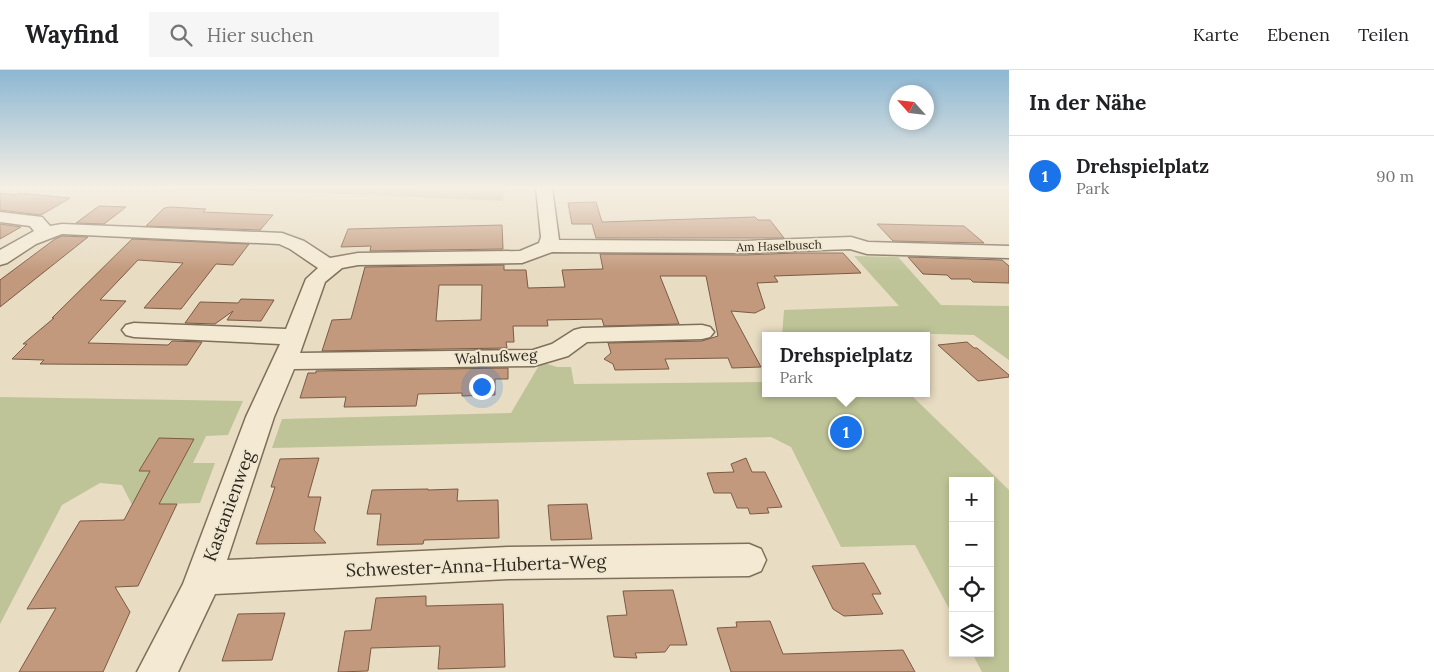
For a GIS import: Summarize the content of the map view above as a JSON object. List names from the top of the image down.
{
  "streets": {
    "street": [
      "Am Haselbusch",
      "Walnußweg",
      "Kastanienweg",
      "Schwester-Anna-Huberta-Weg"
    ]
  },
  "crossings": [
    ["Am Haselbusch", "Kastanienweg"],
    ["Walnußweg", "Kastanienweg"],
    ["Kastanienweg", "Schwester-Anna-Huberta-Weg"]
  ],
  "north": "top left",
  "page": {
    "header": "Wayfind",
    "search": "Hier suchen",
    "nav": ["Karte", "Ebenen", "Teilen"],
    "heading": "In der Nähe",
    "list": [
      {
        "mark": "1",
        "name": "Drehspielplatz",
        "note": "Park",
        "value": "90 m"
      }
    ],
    "popup": ["Drehspielplatz", "Park"],
    "pins": "1",
    "map_buttons": ["+", "−"]
  }
}
